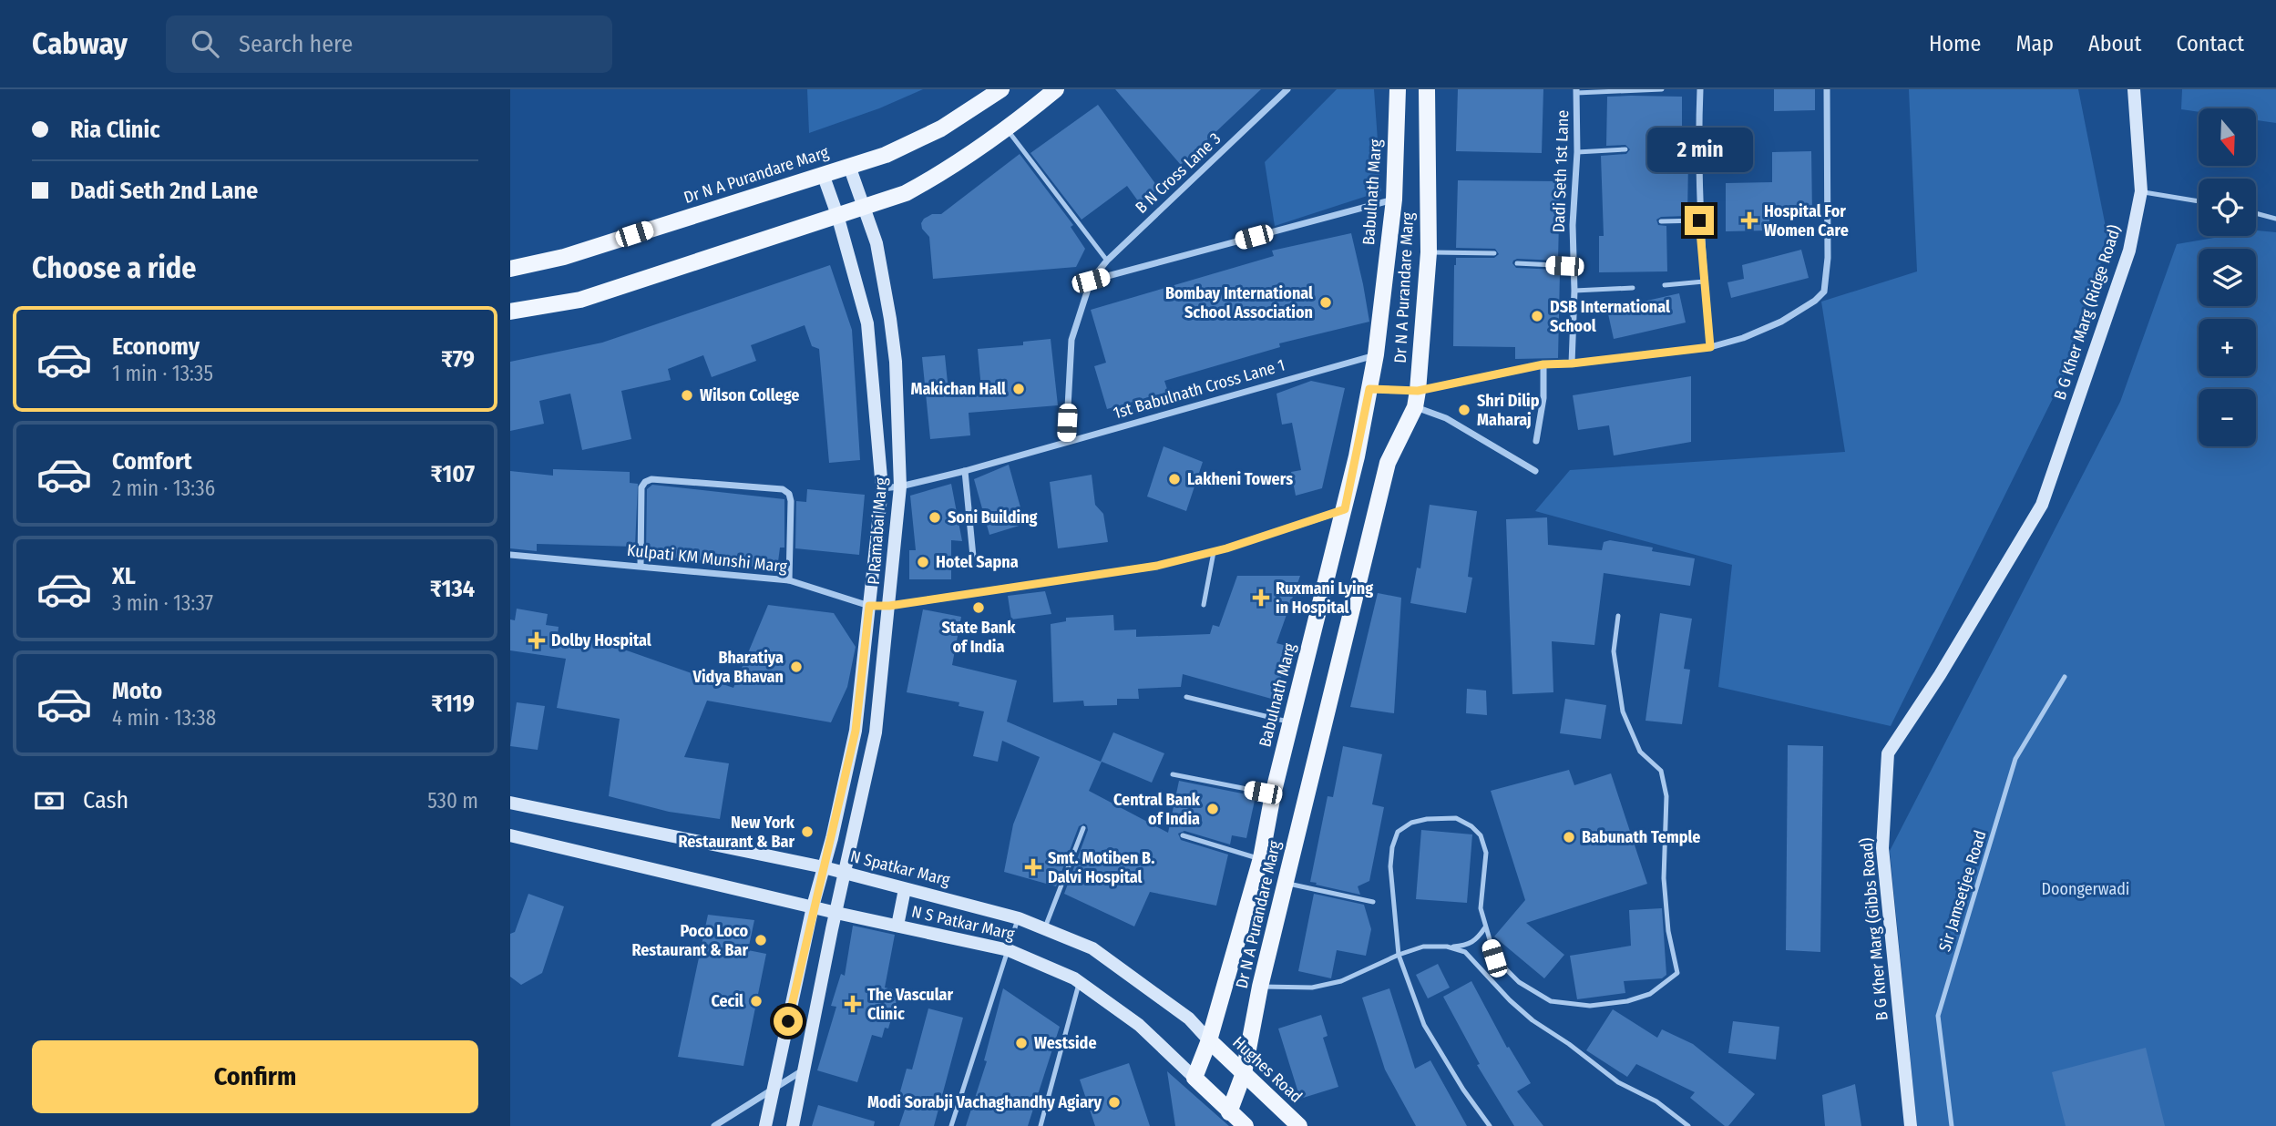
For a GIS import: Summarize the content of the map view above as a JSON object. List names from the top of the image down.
{
  "streets": {
    "main road": [
      "Dr N A Purandare Marg",
      "Babulnath Marg",
      "B G Kher Marg (Ridge Road)",
      "P Ramabai Marg",
      "N Spatkar Marg",
      "N S Patkar Marg",
      "B G Kher Marg (Gibbs Road)",
      "Hughes Road"
    ],
    "street": [
      "Dadi Seth 1st Lane",
      "B N Cross Lane 3",
      "1st Babulnath Cross Lane 1",
      "Kulpati KM Munshi Marg"
    ],
    "lane": ["Sir Jamsetjee Road"]
  },
  "crossings": [
    ["Dr N A Purandare Marg", "P Ramabai Marg"],
    ["Dr N A Purandare Marg", "Hughes Road"],
    ["Babulnath Marg", "1st Babulnath Cross Lane 1"],
    ["Babulnath Marg", "Kulpati KM Munshi Marg"],
    ["Babulnath Marg", "N Spatkar Marg"],
    ["Babulnath Marg", "N S Patkar Marg"],
    ["Babulnath Marg", "Hughes Road"],
    ["B G Kher Marg (Ridge Road)", "B G Kher Marg (Gibbs Road)"],
    ["1st Babulnath Cross Lane 1", "P Ramabai Marg"],
    ["P Ramabai Marg", "Kulpati KM Munshi Marg"],
    ["P Ramabai Marg", "N Spatkar Marg"],
    ["P Ramabai Marg", "N S Patkar Marg"],
    ["N Spatkar Marg", "Hughes Road"]
  ],
  "parks": ["Doongerwadi"],
  "places": {
    "health": [
      "Hospital For Women Care",
      "Ruxmani Lying in Hospital",
      "Dolby Hospital",
      "Smt. Motiben B. Dalvi Hospital",
      "The Vascular Clinic"
    ],
    "other": [
      "Bombay International School Association",
      "DSB International School",
      "Makichan Hall",
      "Wilson College",
      "Shri Dilip Maharaj",
      "Lakheni Towers",
      "Soni Building",
      "Hotel Sapna",
      "State Bank of India",
      "Bharatiya Vidya Bhavan",
      "Central Bank of India",
      "New York Restaurant & Bar",
      "Babunath Temple",
      "Poco Loco Restaurant & Bar",
      "Cecil",
      "Westside",
      "Modi Sorabji Vachaghandhy Agiary"
    ]
  },
  "north": "bottom",
  "page": {
    "header": "Cabway",
    "search": "Search here",
    "nav": [
      "Home",
      "Map",
      "About",
      "Contact"
    ],
    "banner": ["Ria Clinic", "Dadi Seth 2nd Lane"],
    "map_buttons": ["+", "−"],
    "bubble": "2 min",
    "heading": "Choose a ride",
    "list": [
      {
        "name": "Economy",
        "note": "1 min · 13:35",
        "value": "₹79"
      },
      {
        "name": "Comfort",
        "note": "2 min · 13:36",
        "value": "₹107"
      },
      {
        "name": "XL",
        "note": "3 min · 13:37",
        "value": "₹134"
      },
      {
        "name": "Moto",
        "note": "4 min · 13:38",
        "value": "₹119"
      }
    ],
    "pay": ["Cash", "530 m"],
    "buttons": "Confirm"
  }
}
